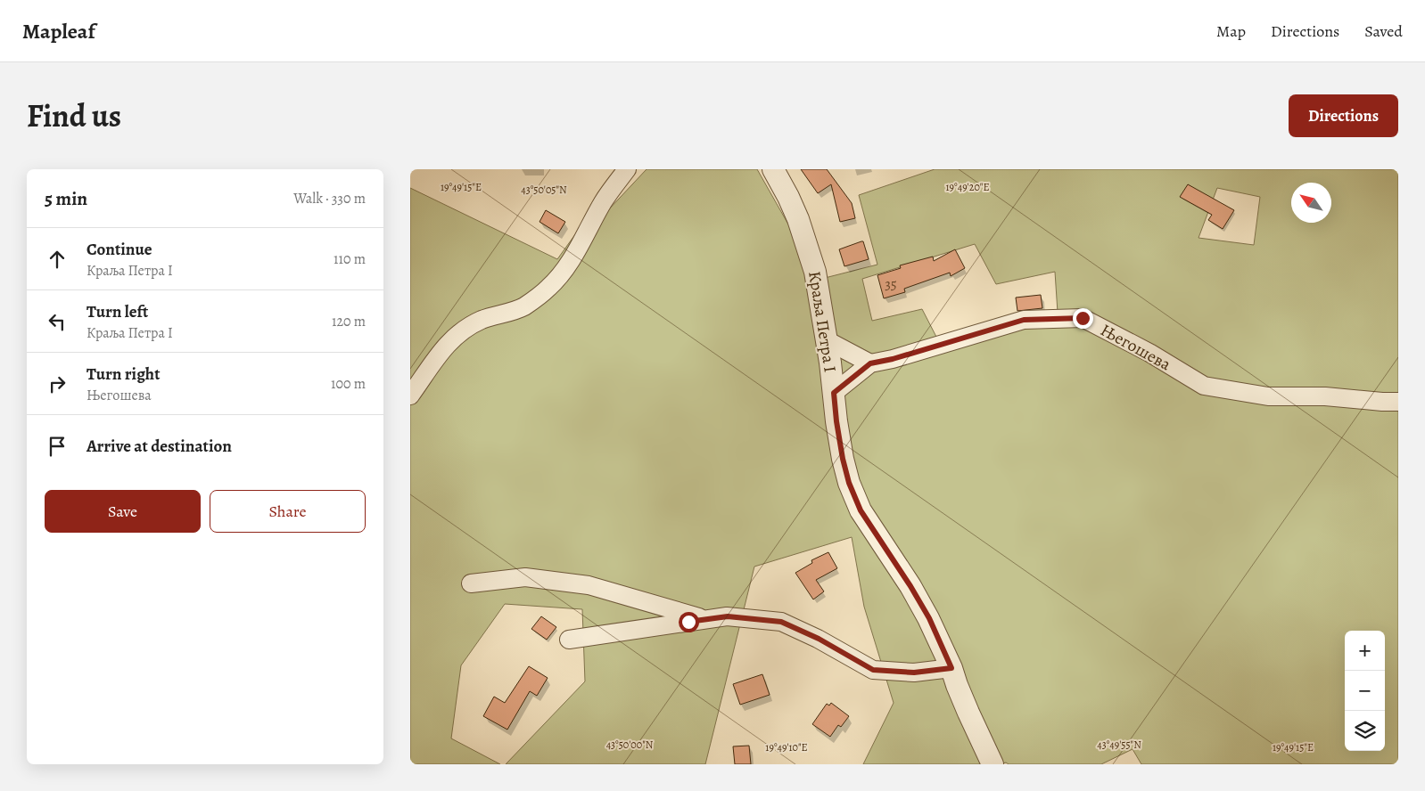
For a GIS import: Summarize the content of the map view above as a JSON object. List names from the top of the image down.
{
  "streets": {
    "street": ["Краља Петра I", "Његошева"]
  },
  "crossings": [
    ["Краља Петра I", "Његошева"]
  ],
  "house_numbers": ["35"],
  "north": "top left",
  "page": {
    "header": "Mapleaf",
    "nav": ["Map", "Directions", "Saved"],
    "title": "Find us",
    "buttons": [
      "Directions",
      ["Save", "Share"]
    ],
    "heading": ["5 min", "Walk · 330 m"],
    "list": [
      ["Continue", "Краља Петра I", "110 m"],
      ["Turn left", "Краља Петра I", "120 m"],
      ["Turn right", "Његошева", "100 m"],
      "Arrive at destination"
    ],
    "map_buttons": ["+", "−"]
  },
  "coordinates": [
    "19°49'15\"E",
    "19°49'20\"E",
    "43°50'05\"N",
    "43°50'00\"N",
    "43°49'55\"N",
    "19°49'10\"E"
  ]
}
